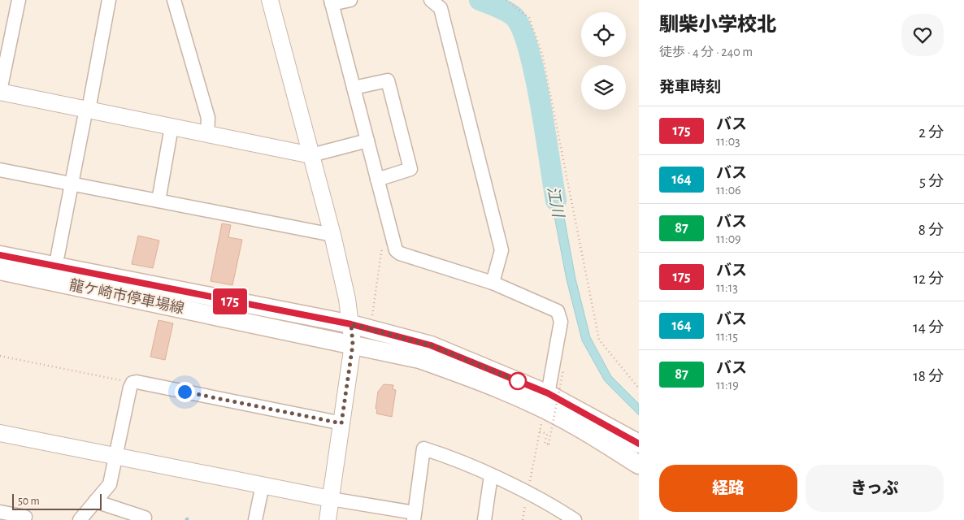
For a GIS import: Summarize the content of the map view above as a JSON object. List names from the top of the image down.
{
  "streets": {
    "main road": ["龍ケ崎市停車場線"]
  },
  "water": ["江川"],
  "lines": ["bus line 175"],
  "scale_bar": "50 m",
  "page": {
    "on_map": "175",
    "heading": [
      ["馴柴小学校北", "徒歩 · 4 分 · 240 m"],
      "発車時刻"
    ],
    "list": [
      {
        "mark": "175",
        "name": "バス",
        "note": "11:03",
        "value": "2 分"
      },
      {
        "mark": "164",
        "name": "バス",
        "note": "11:06",
        "value": "5 分"
      },
      {
        "mark": "87",
        "name": "バス",
        "note": "11:09",
        "value": "8 分"
      },
      {
        "mark": "175",
        "name": "バス",
        "note": "11:13",
        "value": "12 分"
      },
      {
        "mark": "164",
        "name": "バス",
        "note": "11:15",
        "value": "14 分"
      },
      {
        "mark": "87",
        "name": "バス",
        "note": "11:19",
        "value": "18 分"
      }
    ],
    "buttons": ["経路", "きっぷ"],
    "scale": "50 m"
  }
}
